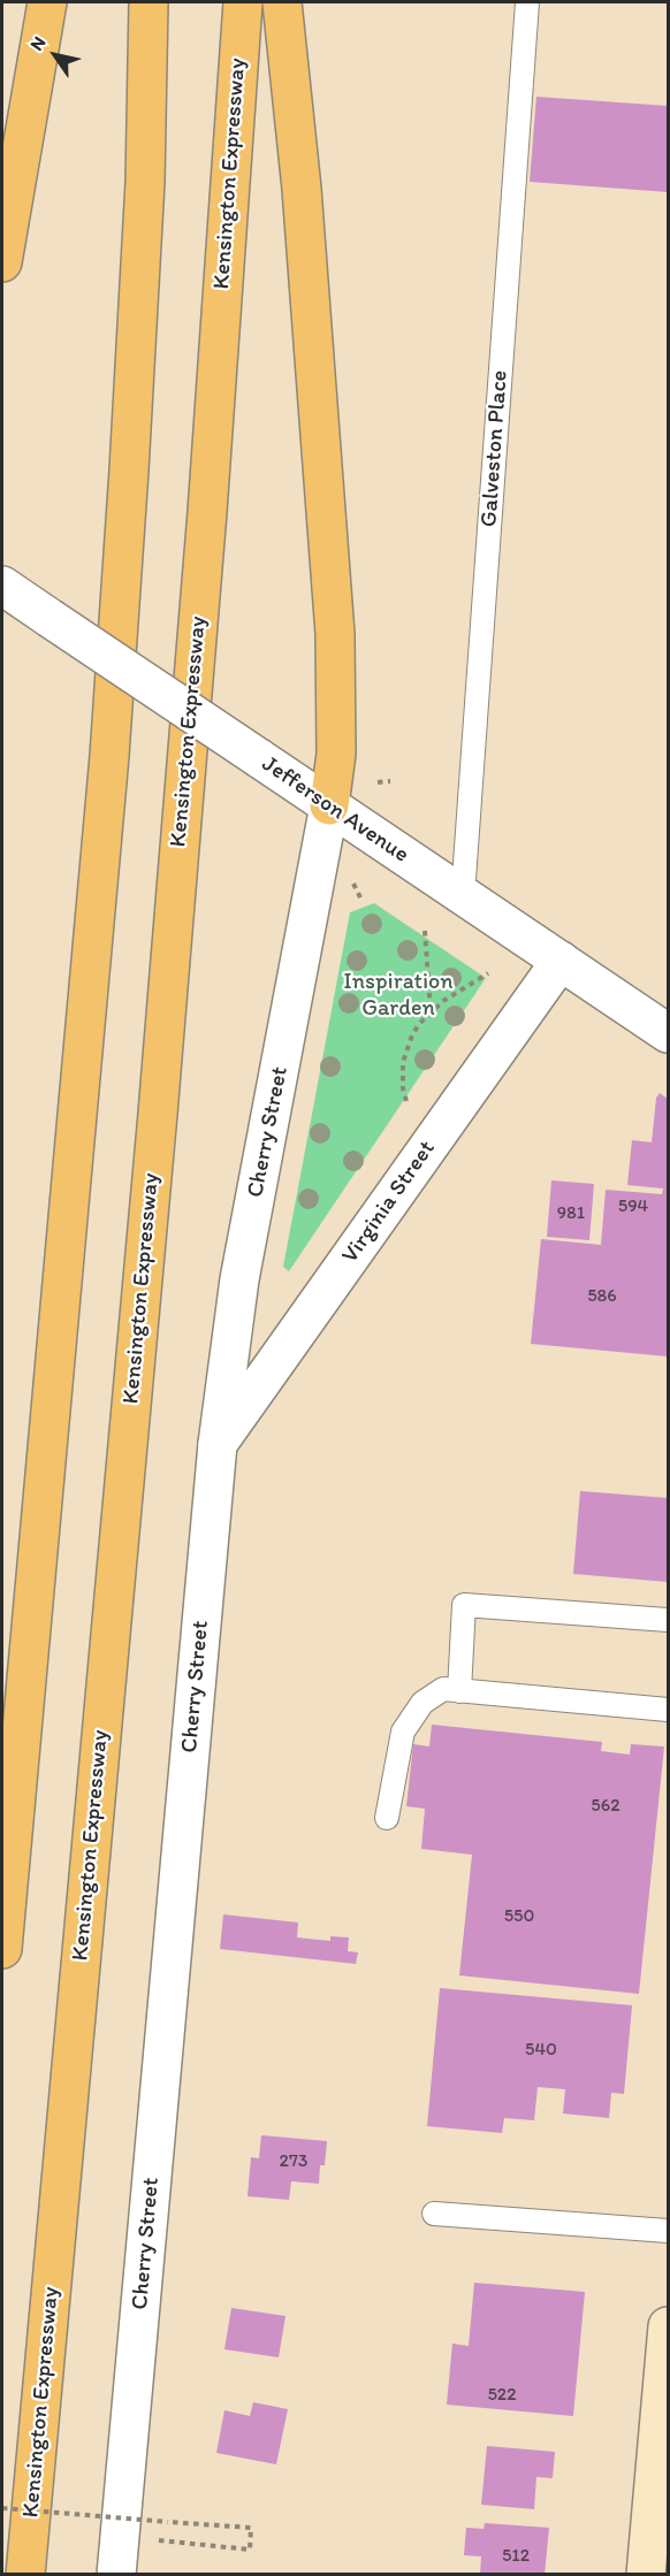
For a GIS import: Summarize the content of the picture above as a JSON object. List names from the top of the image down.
{
  "streets": {
    "highway": ["Kensington Expressway"],
    "street": ["Jefferson Avenue", "Cherry Street", "Virginia Street"],
    "lane": ["Galveston Place"]
  },
  "crossings": [
    ["Galveston Place", "Jefferson Avenue"],
    ["Jefferson Avenue", "Cherry Street"],
    ["Jefferson Avenue", "Virginia Street"],
    ["Cherry Street", "Virginia Street"]
  ],
  "parks": ["Inspiration Garden"],
  "house_numbers": [
    "594",
    "981",
    "586",
    "562",
    "550",
    "540",
    "273",
    "522",
    "512"
  ],
  "north": "top left"
}
